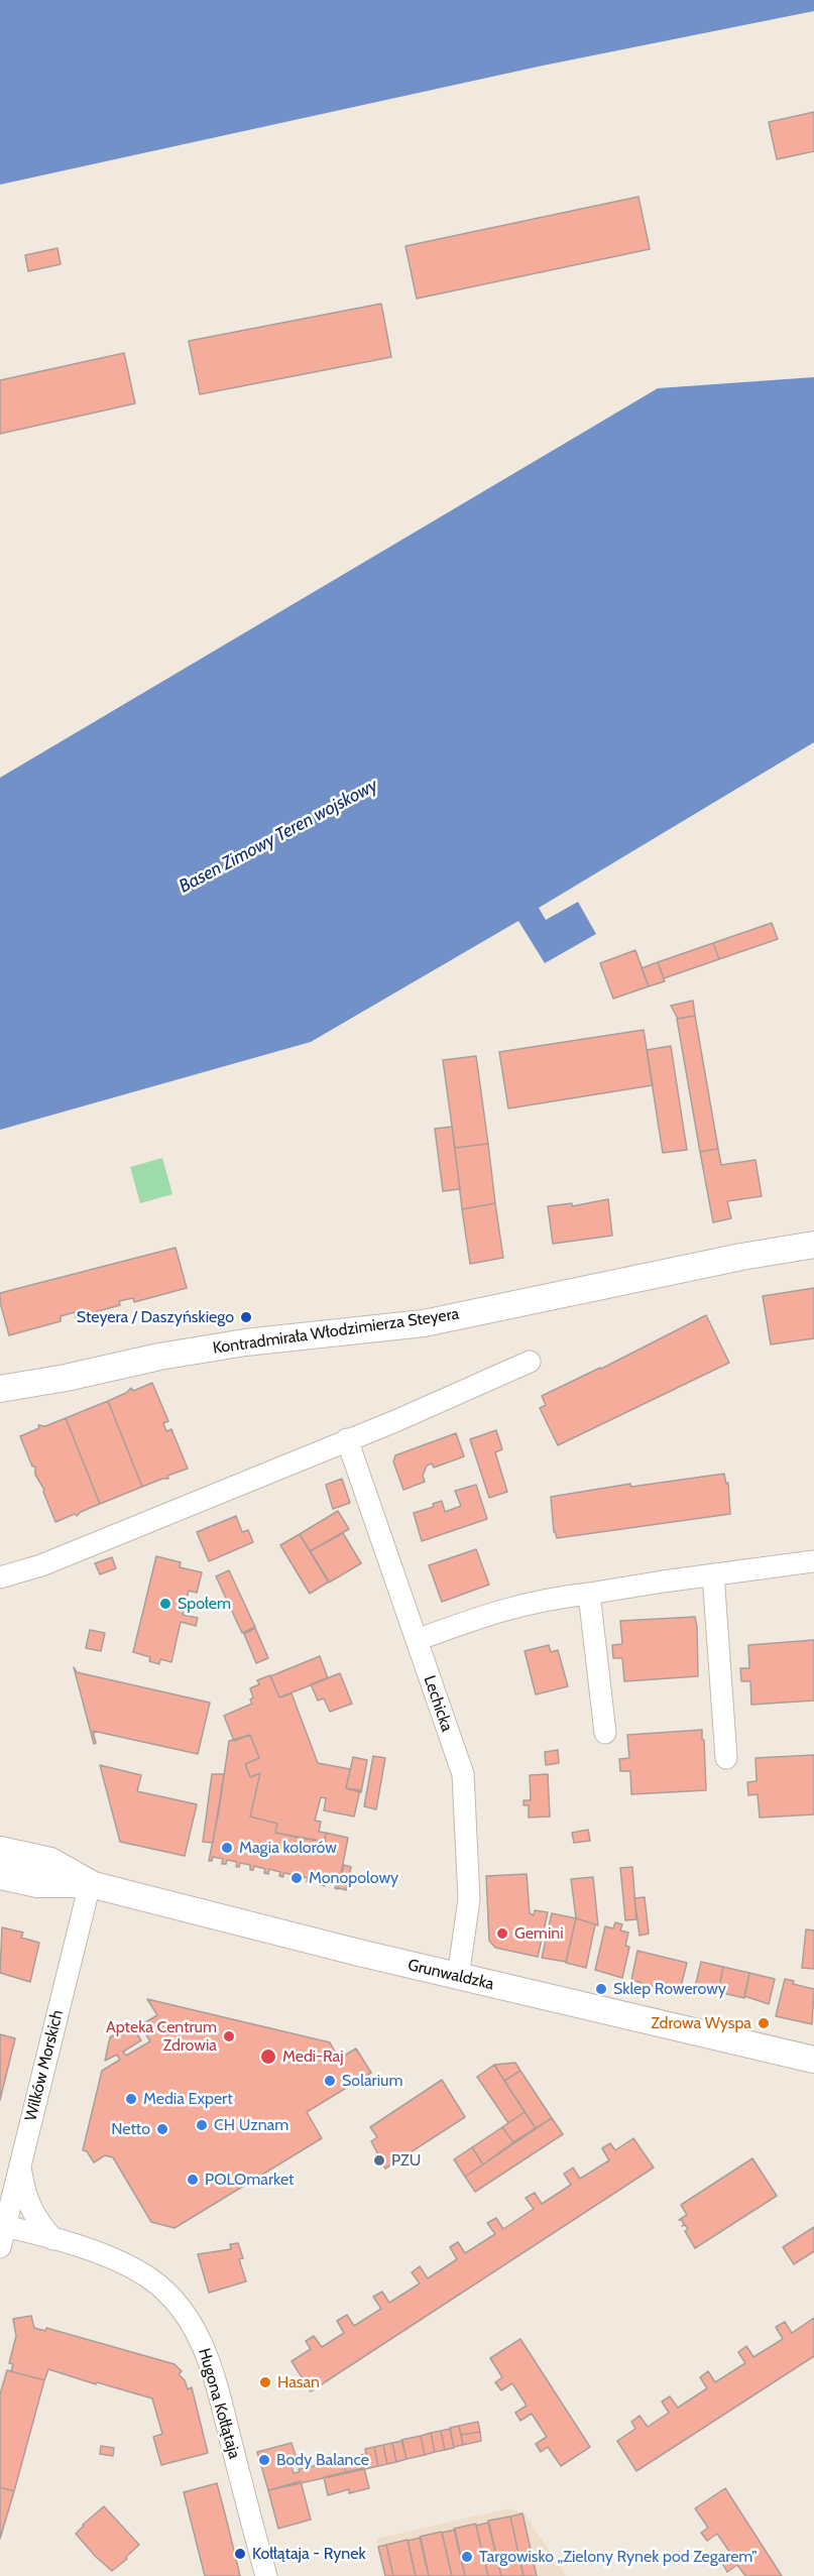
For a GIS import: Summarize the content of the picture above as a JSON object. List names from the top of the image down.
{
  "streets": {
    "street": [
      "Kontradmirała Włodzimierza Steyera",
      "Lechicka",
      "Grunwaldzka",
      "Wilków Morskich",
      "Hugona Kołłątaja"
    ]
  },
  "crossings": [
    ["Lechicka", "Grunwaldzka"],
    ["Grunwaldzka", "Wilków Morskich"],
    ["Wilków Morskich", "Hugona Kołłątaja"]
  ],
  "water": ["Basen Zimowy Teren wojskowy"],
  "places": [
    "Steyera / Daszyńskiego",
    "Społem",
    "Magia kolorów",
    "Monopolowy",
    "Gemini",
    "Sklep Rowerowy",
    "Zdrowa Wyspa",
    "Apteka Centrum Zdrowia",
    "Medi-Raj",
    "Solarium",
    "Media Expert",
    "CH Uznam",
    "Netto",
    "PZU",
    "POLOmarket",
    "Hasan",
    "Body Balance",
    "Kołłątaja - Rynek",
    "Targowisko „Zielony Rynek pod Zegarem”"
  ]
}
